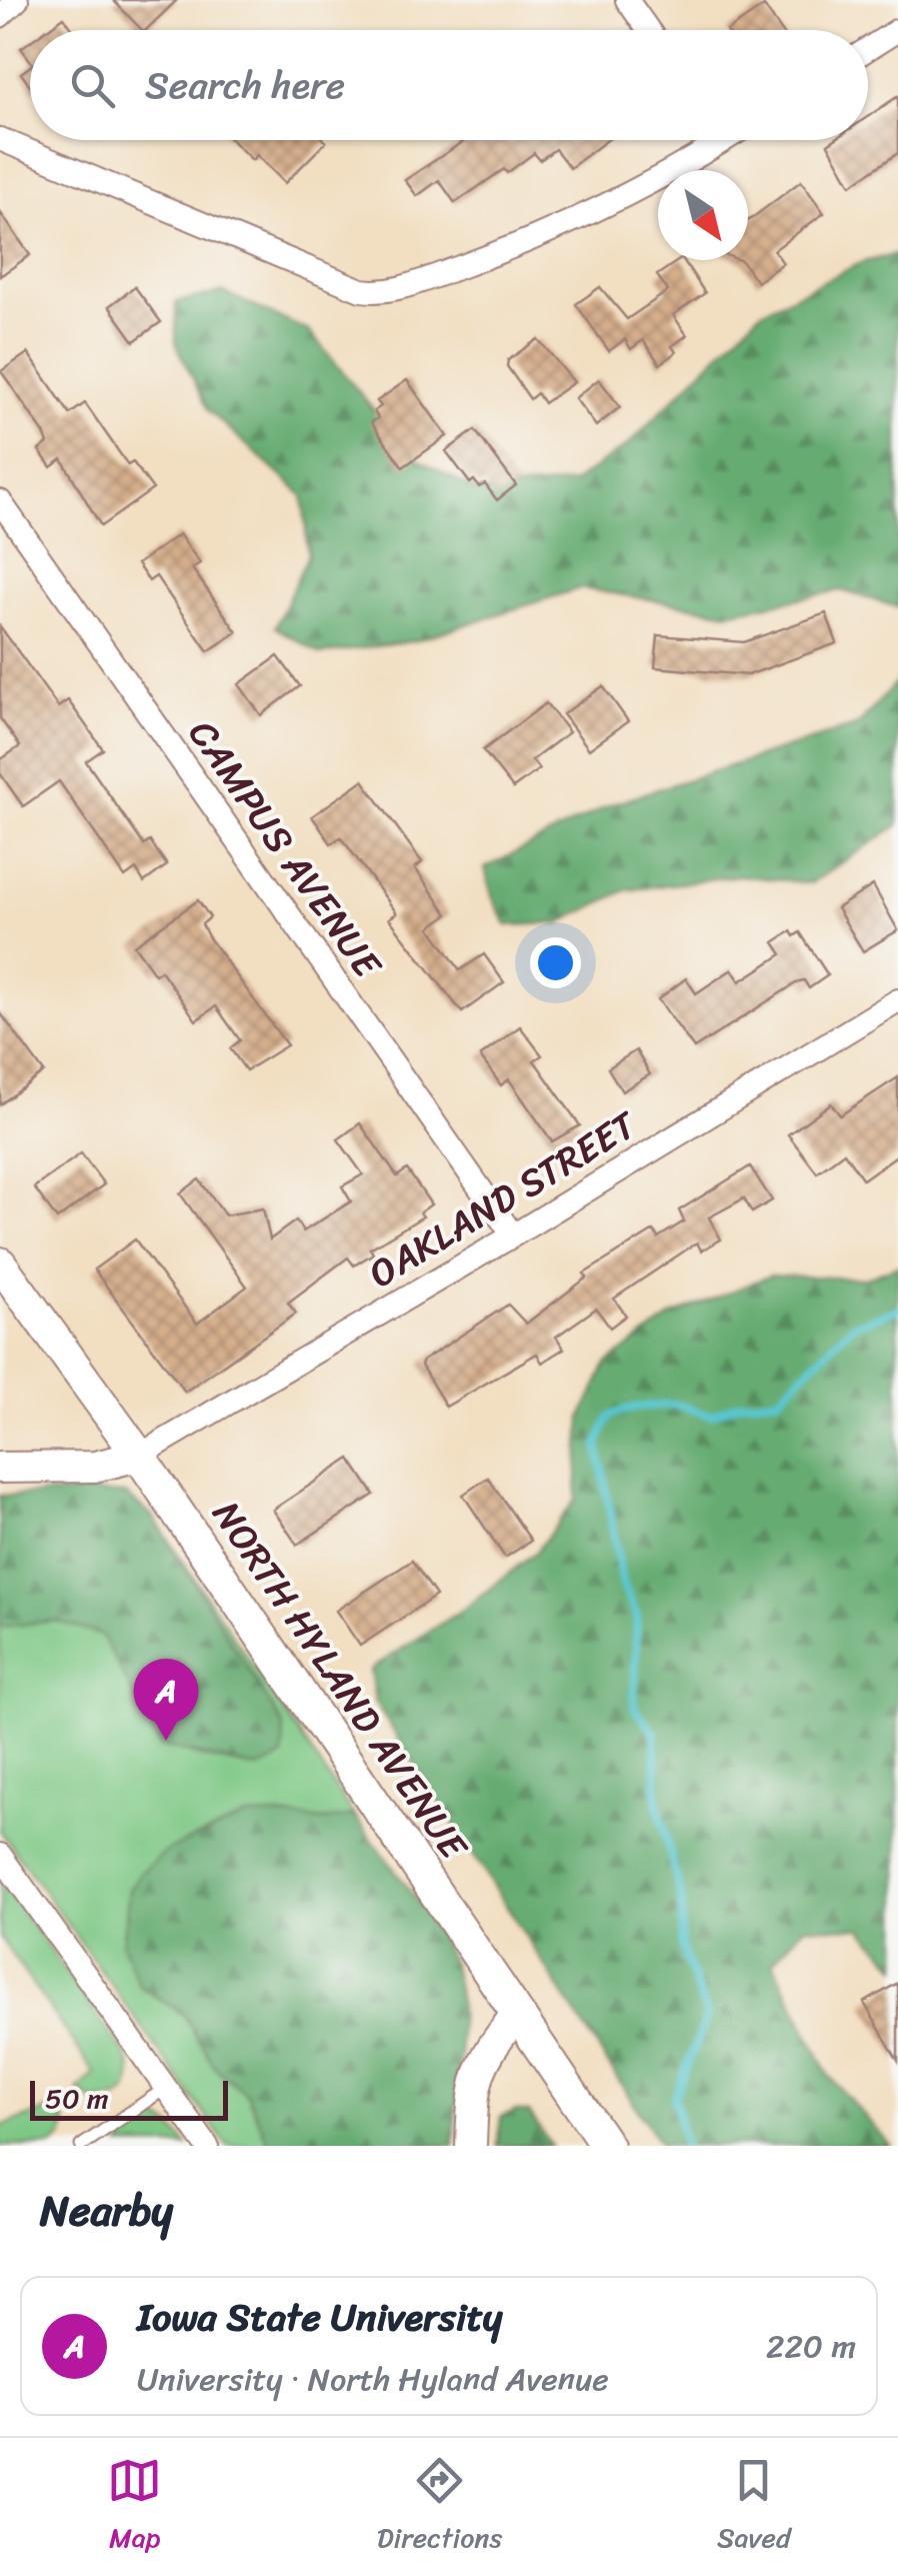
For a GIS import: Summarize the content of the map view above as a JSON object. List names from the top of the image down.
{
  "streets": {
    "main road": ["NORTH HYLAND AVENUE"],
    "street": ["CAMPUS AVENUE", "OAKLAND STREET"]
  },
  "crossings": [
    ["CAMPUS AVENUE", "OAKLAND STREET"],
    ["OAKLAND STREET", "NORTH HYLAND AVENUE"]
  ],
  "scale_bar": "50 m",
  "north": "bottom right",
  "page": {
    "search": "Search here",
    "pins": "A",
    "scale": "50 m",
    "heading": "Nearby",
    "list": [
      {
        "mark": "A",
        "name": "Iowa State University",
        "note": "University · North Hyland Avenue",
        "value": "220 m"
      }
    ],
    "nav": ["Map", "Directions", "Saved"]
  }
}
